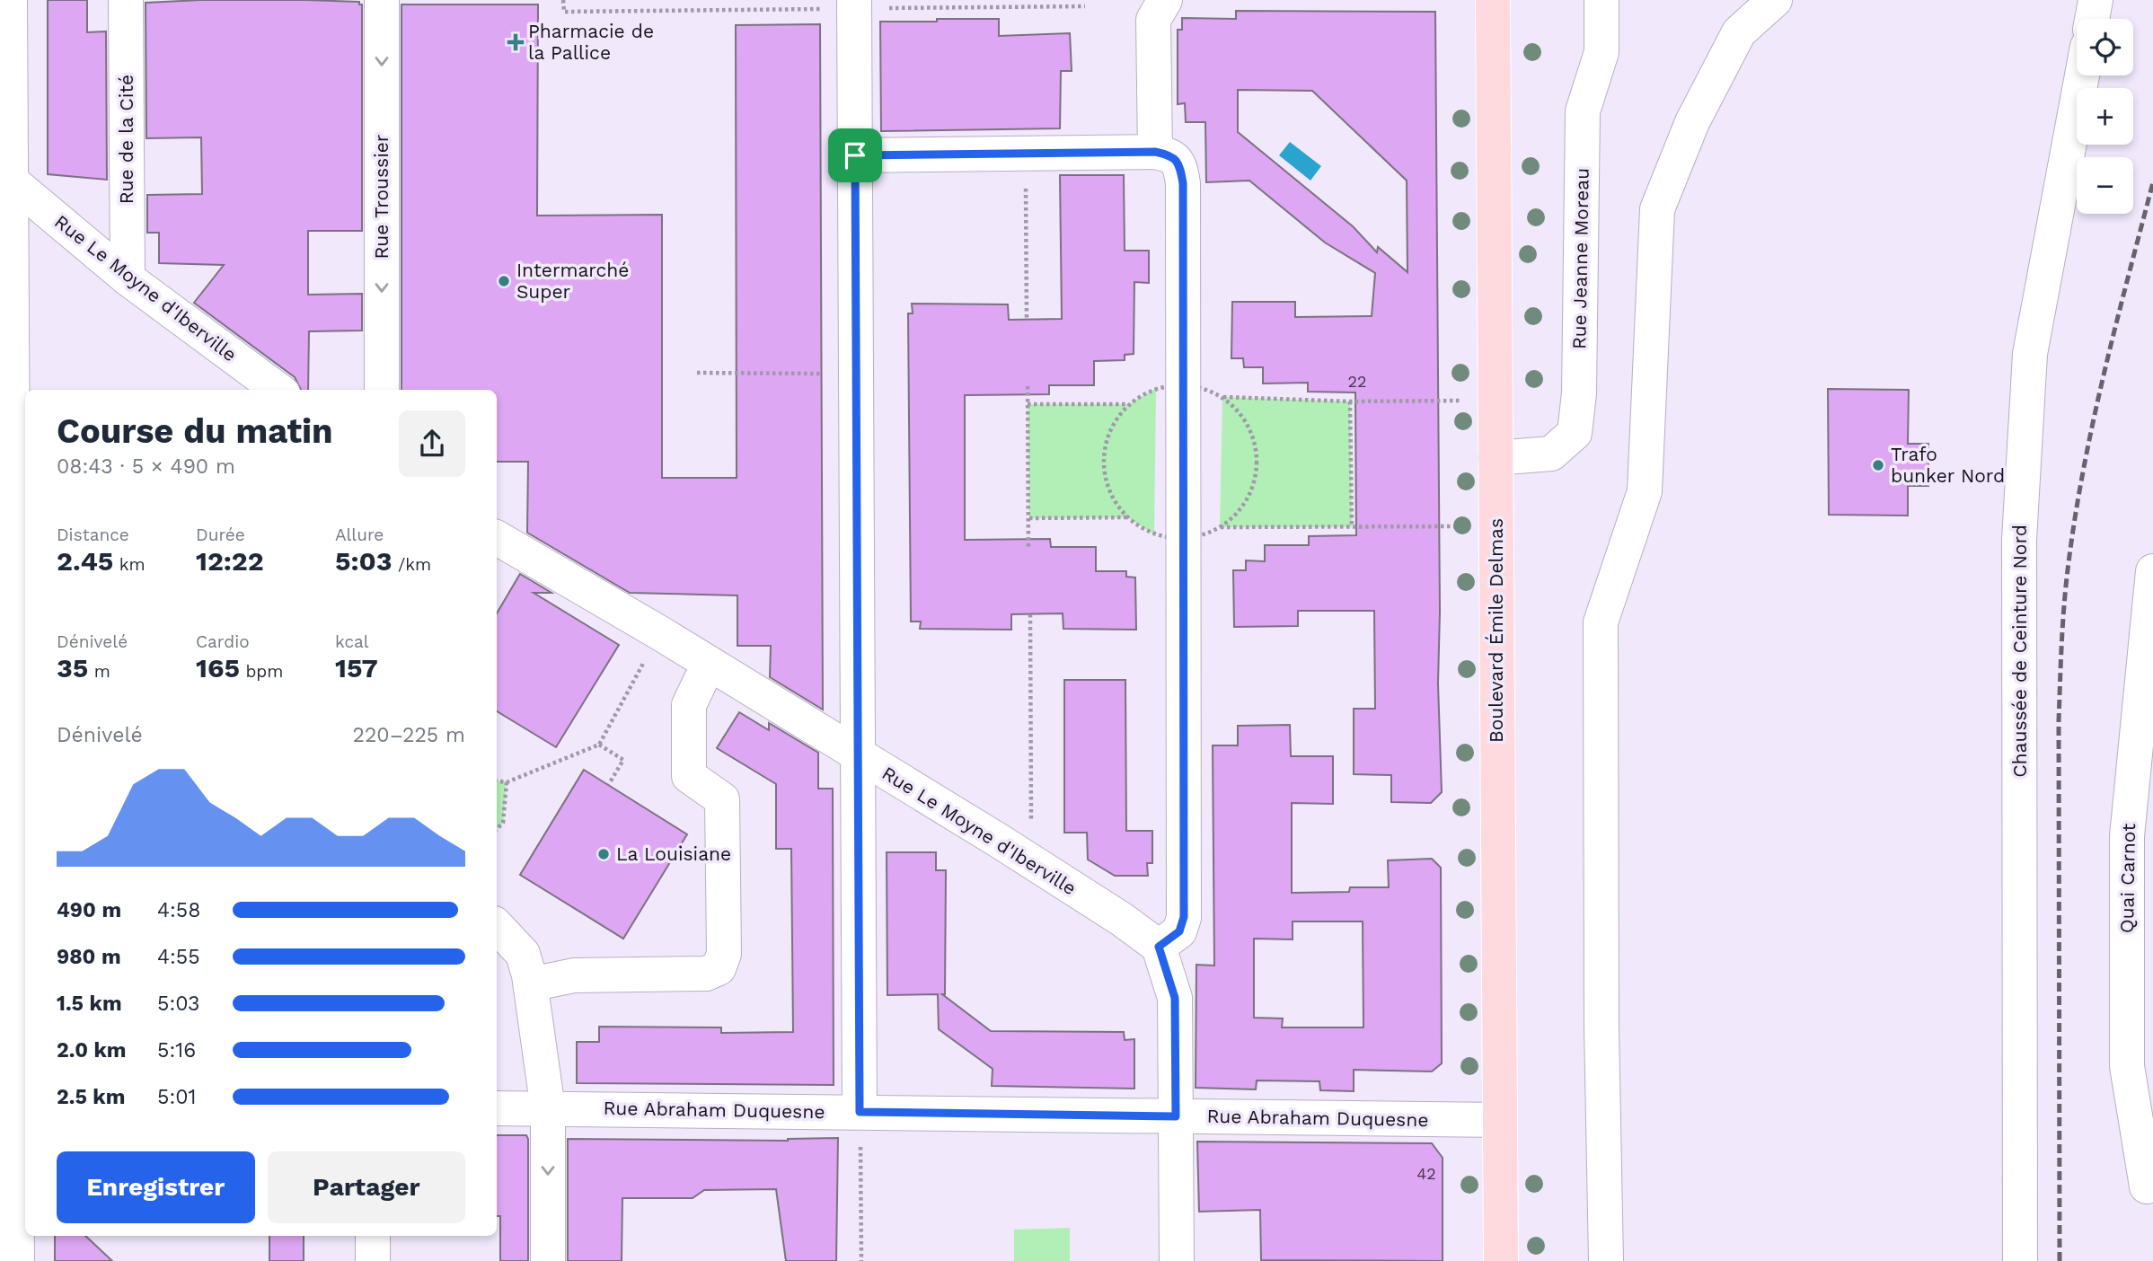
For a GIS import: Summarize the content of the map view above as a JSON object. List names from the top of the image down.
{
  "streets": {
    "main road": ["Boulevard Émile Delmas"],
    "street": [
      "Rue de la Cité",
      "Rue Troussier",
      "Rue Jeanne Moreau",
      "Rue Le Moyne d'Iberville",
      "Chaussée de Ceinture Nord",
      "Quai Carnot",
      "Rue Abraham Duquesne"
    ]
  },
  "crossings": [
    ["Rue de la Cité", "Rue Le Moyne d'Iberville"],
    ["Rue Jeanne Moreau", "Boulevard Émile Delmas"],
    ["Boulevard Émile Delmas", "Rue Abraham Duquesne"]
  ],
  "one_way": ["Rue Troussier"],
  "places": {
    "health": ["Pharmacie de la Pallice"],
    "other": ["Intermarché Super", "Trafo bunker Nord", "La Louisiane"]
  },
  "house_numbers": ["22", "42"],
  "page": {
    "map_buttons": ["+", "−"],
    "heading": ["Course du matin", "08:43 · 5 × 490 m"],
    "stats": [
      ["Distance", "2.45 km"],
      ["Durée", "12:22"],
      ["Allure", "5:03 /km"],
      ["Dénivelé", "35 m"],
      ["Cardio", "165 bpm"],
      ["kcal", "157"]
    ],
    "chart": ["Dénivelé", "220–225 m"],
    "list": [
      {
        "name": "490 m",
        "note": "4:58"
      },
      {
        "name": "980 m",
        "note": "4:55"
      },
      {
        "name": "1.5 km",
        "note": "5:03"
      },
      {
        "name": "2.0 km",
        "note": "5:16"
      },
      {
        "name": "2.5 km",
        "note": "5:01"
      }
    ],
    "buttons": ["Enregistrer", "Partager"]
  }
}
